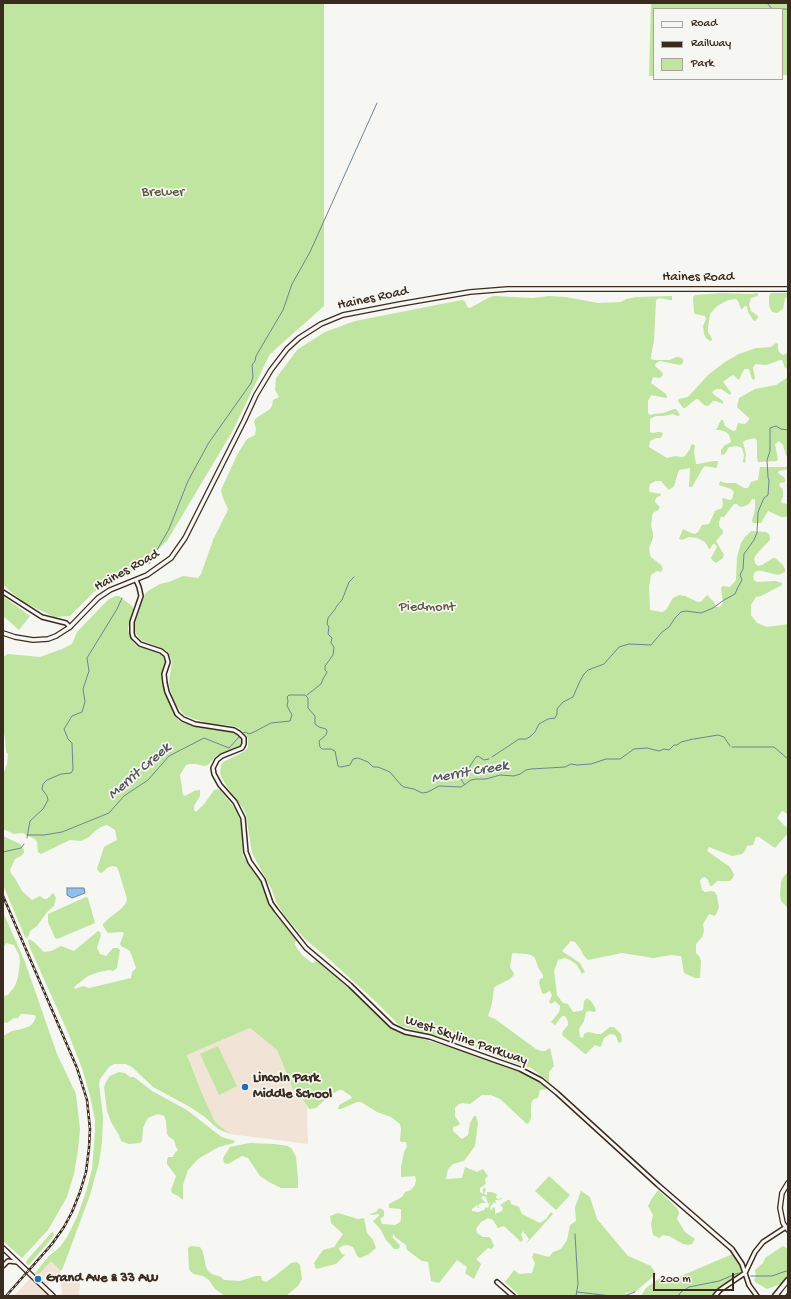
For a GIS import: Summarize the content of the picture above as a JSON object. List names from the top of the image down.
{
  "streets": {
    "main road": ["Haines Road"],
    "street": ["West Skyline Parkway"]
  },
  "crossings": [
    ["Haines Road", "West Skyline Parkway"]
  ],
  "water": ["Merrit Creek"],
  "parks": ["Brewer", "Piedmont"],
  "places": ["Lincoln Park Middle School", "Grand Ave & 33 AW"],
  "legend": ["Road", "Railway", "Park"],
  "scale_bar": "200 m"
}
